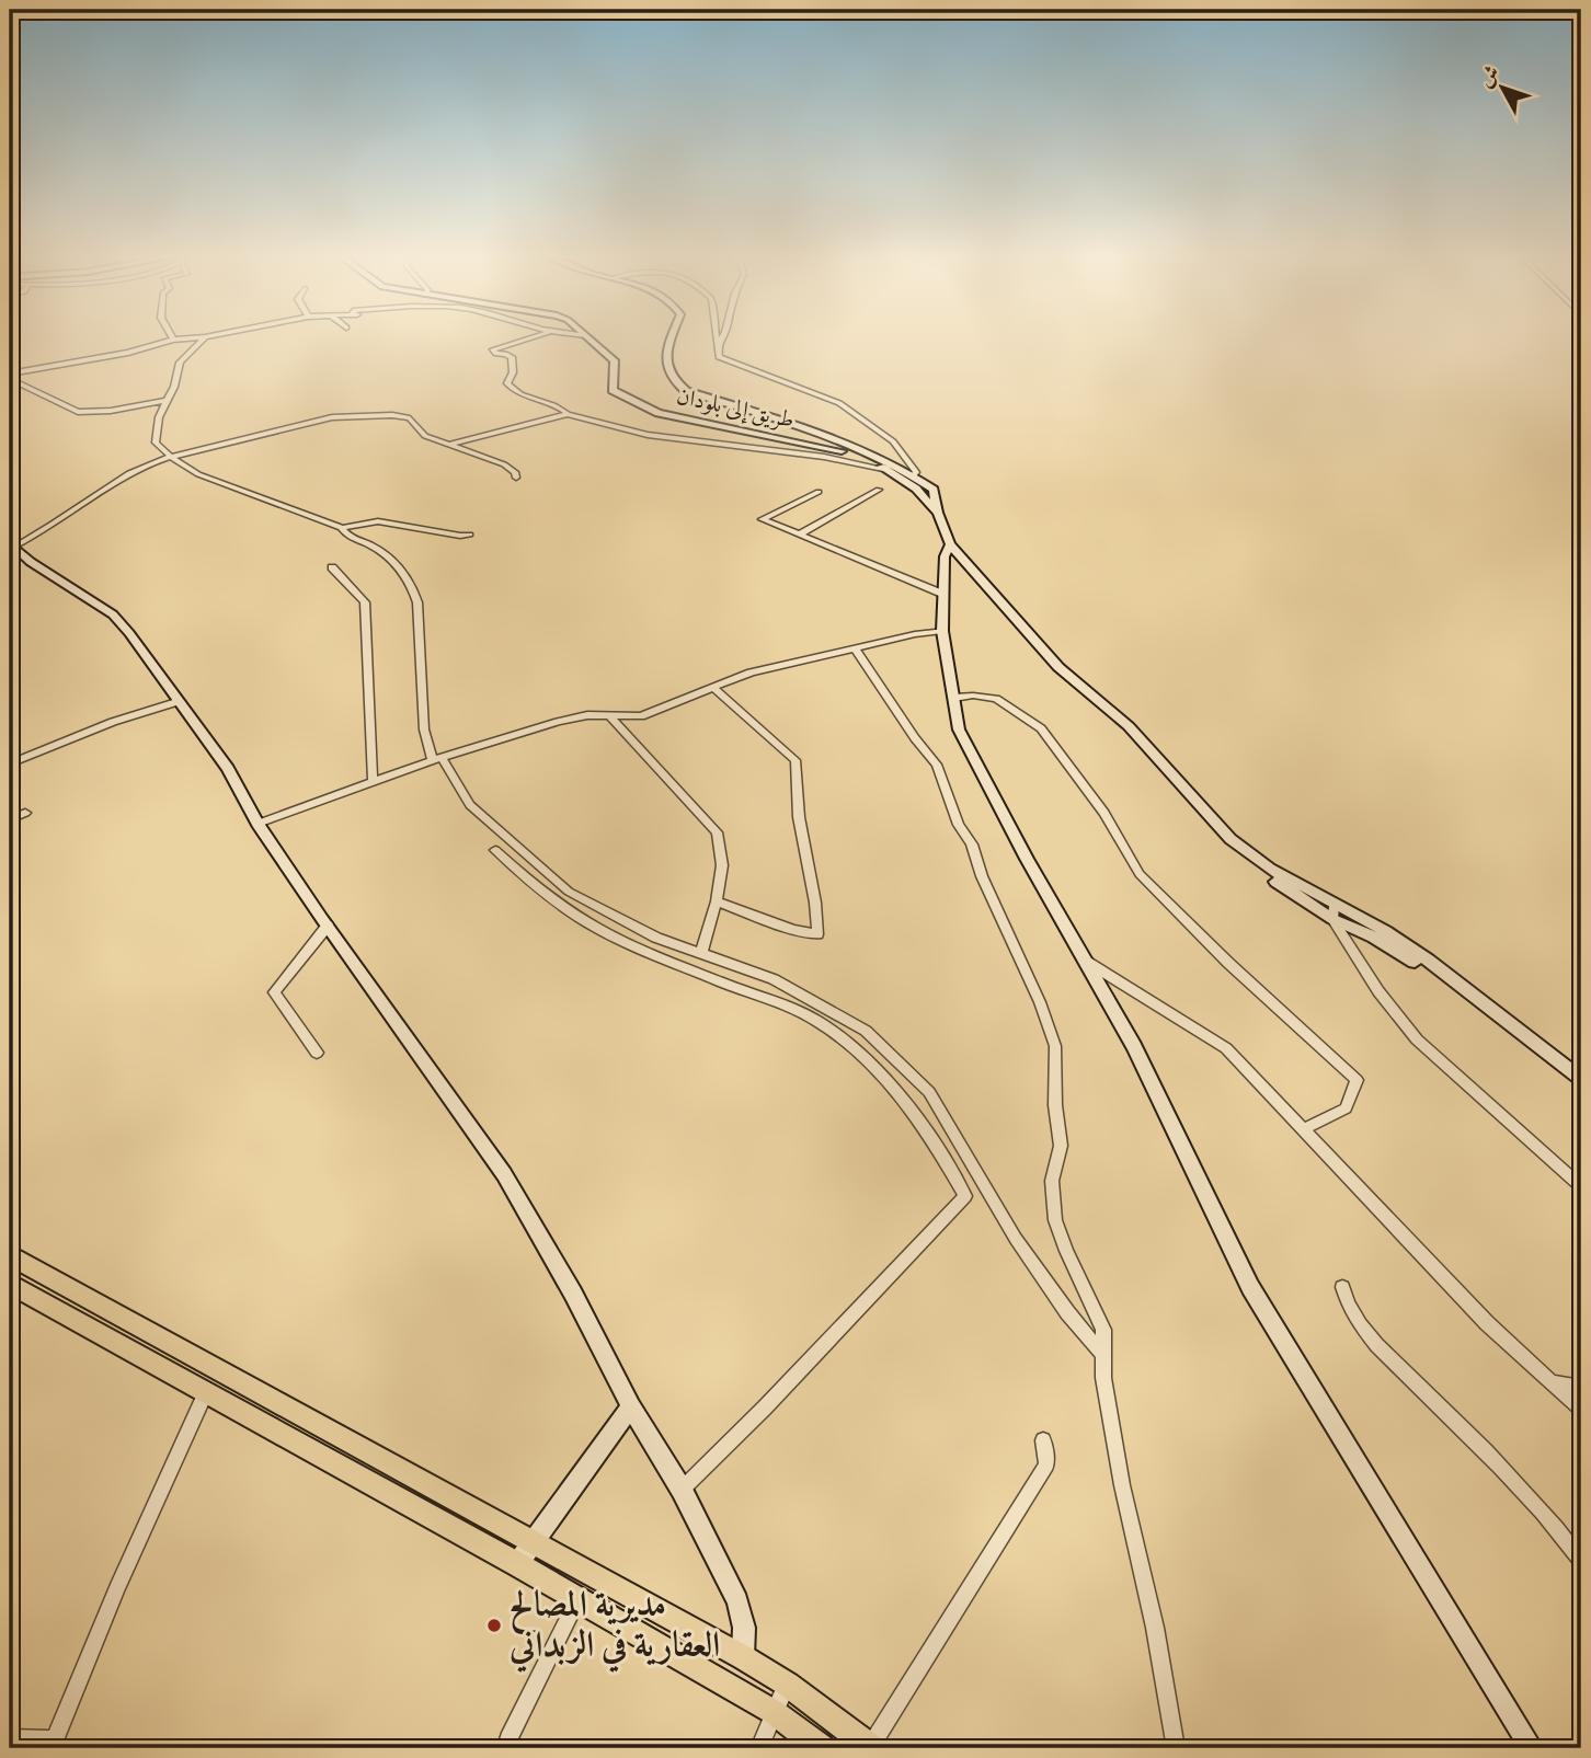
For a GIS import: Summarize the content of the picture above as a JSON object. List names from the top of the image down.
{
  "streets": {
    "main road": ["طريق إلى بلودان"]
  },
  "places": ["مديرية المصالح العقارية في الزبداني"],
  "north": "top left"
}
